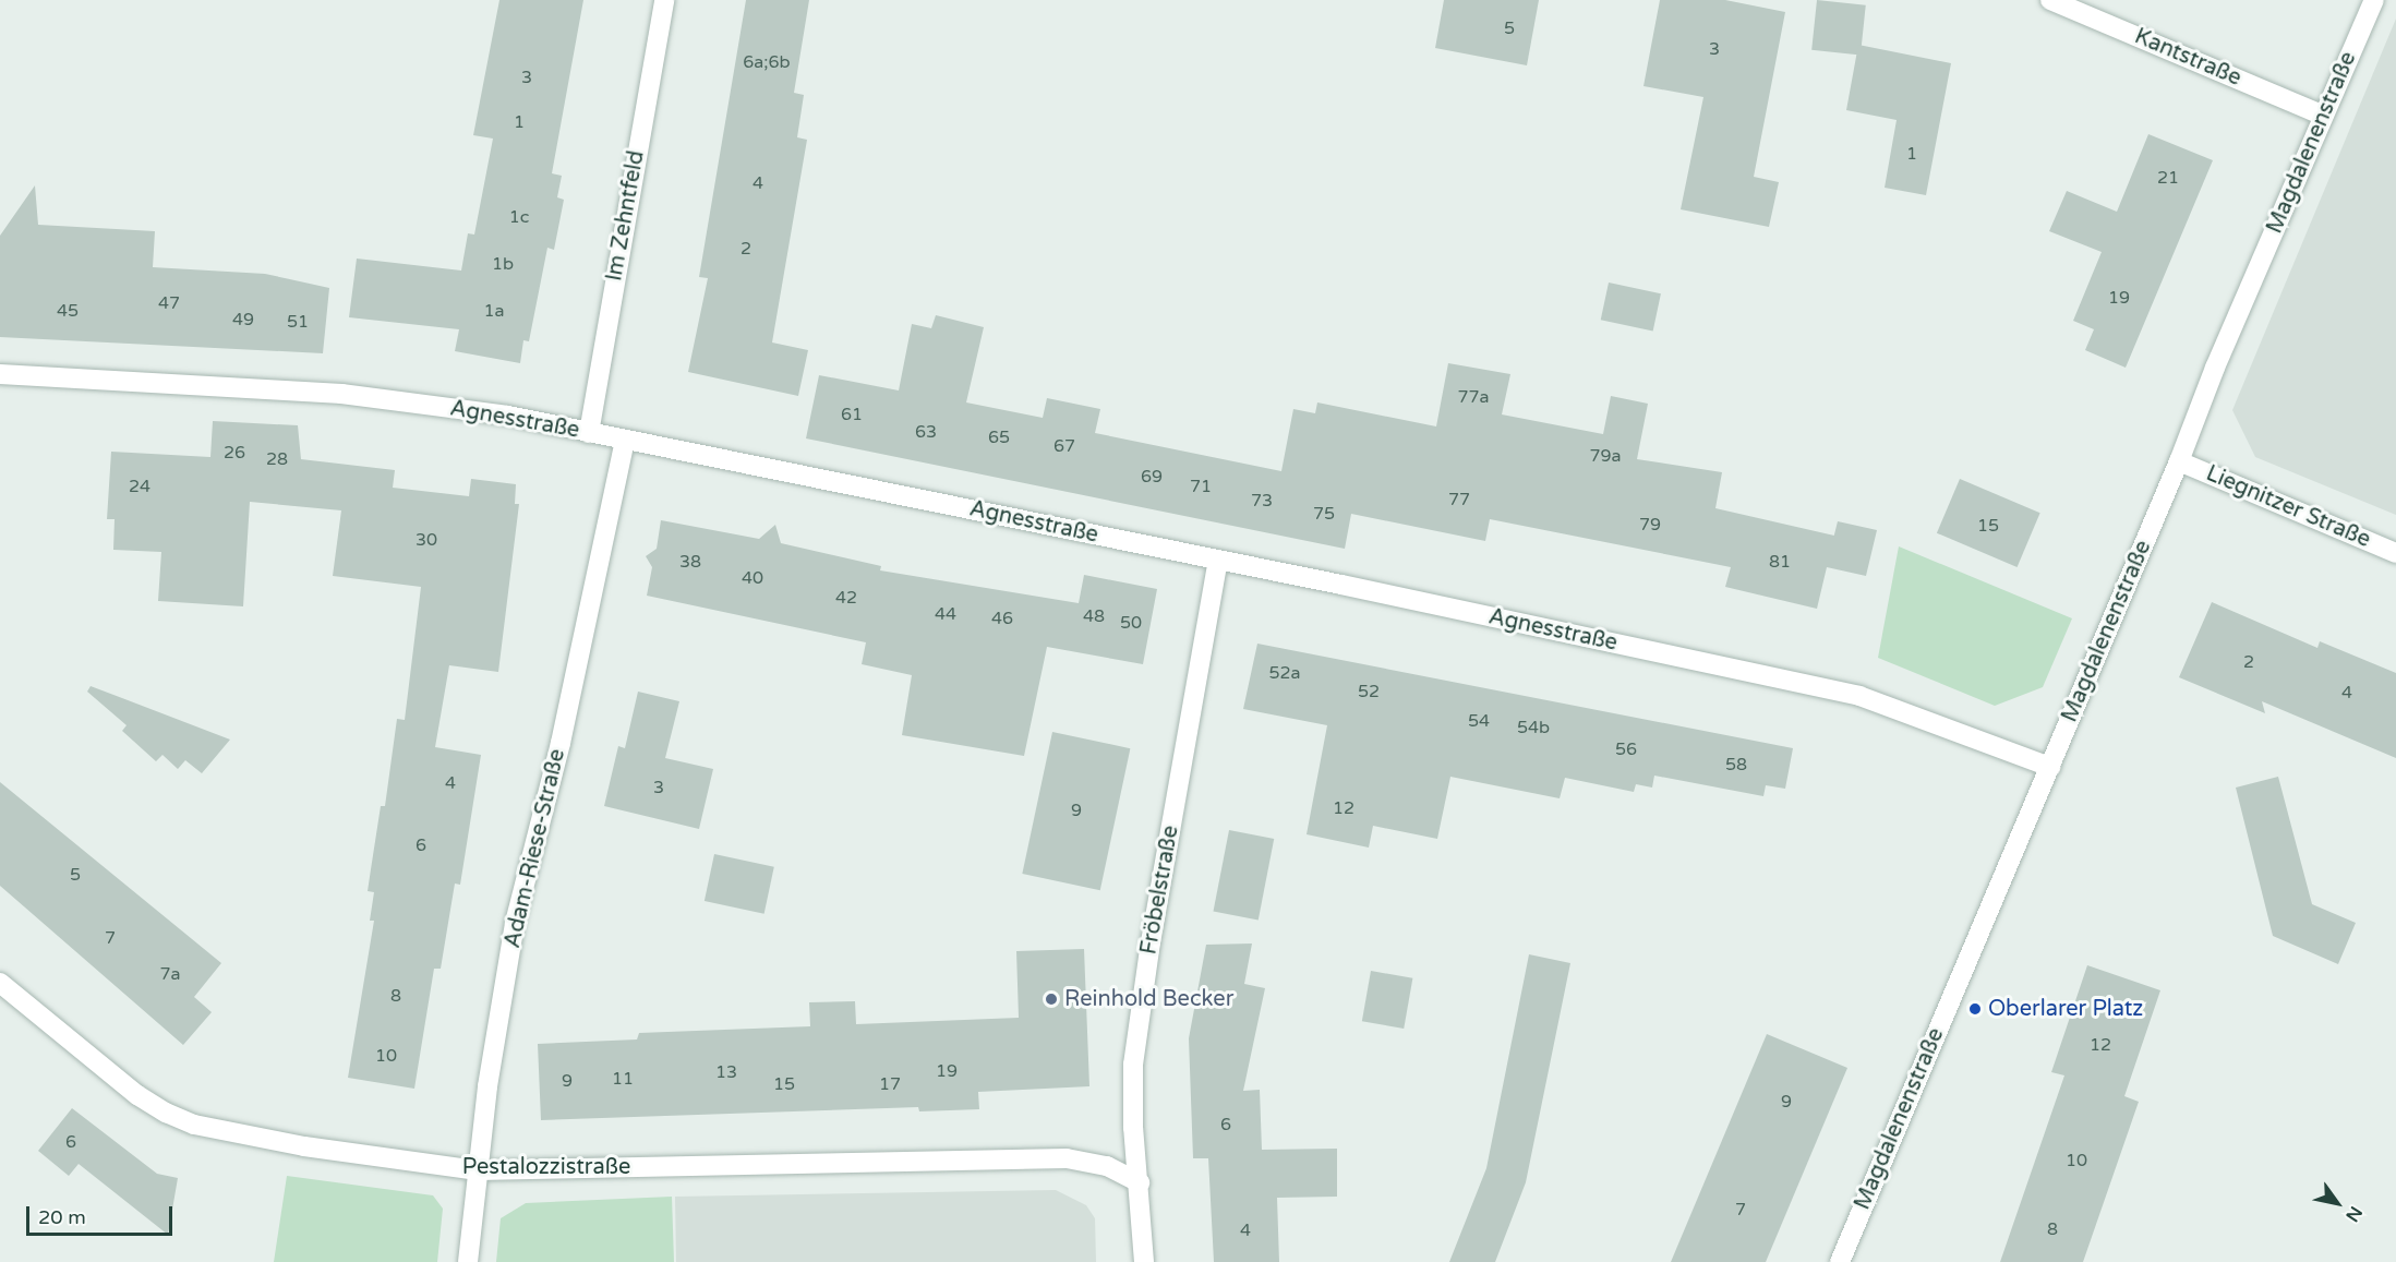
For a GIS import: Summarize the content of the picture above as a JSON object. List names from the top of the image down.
{
  "streets": {
    "street": [
      "Kantstraße",
      "Magdalenenstraße",
      "Im Zehntfeld",
      "Agnesstraße",
      "Liegnitzer Straße",
      "Adam-Riese-Straße",
      "Fröbelstraße",
      "Pestalozzistraße"
    ]
  },
  "crossings": [
    ["Kantstraße", "Magdalenenstraße"],
    ["Magdalenenstraße", "Agnesstraße"],
    ["Magdalenenstraße", "Liegnitzer Straße"],
    ["Im Zehntfeld", "Agnesstraße"],
    ["Agnesstraße", "Adam-Riese-Straße"],
    ["Agnesstraße", "Fröbelstraße"],
    ["Adam-Riese-Straße", "Pestalozzistraße"],
    ["Fröbelstraße", "Pestalozzistraße"]
  ],
  "places": ["Reinhold Becker", "Oberlarer Platz"],
  "house_numbers": [
    "5",
    "3",
    "6a;6b",
    "3",
    "1",
    "1",
    "21",
    "4",
    "1c",
    "2",
    "1b",
    "19",
    "47",
    "45",
    "1a",
    "49",
    "51",
    "77a",
    "61",
    "63",
    "65",
    "67",
    "26",
    "79a",
    "28",
    "69",
    "24",
    "71",
    "77",
    "73",
    "75",
    "79",
    "15",
    "30",
    "38",
    "81",
    "40",
    "42",
    "44",
    "48",
    "46",
    "50",
    "2",
    "52a",
    "52",
    "4",
    "54",
    "54b",
    "56",
    "58",
    "4",
    "3",
    "12",
    "9",
    "6",
    "5",
    "7",
    "7a",
    "8",
    "12",
    "10",
    "19",
    "13",
    "11",
    "9",
    "15",
    "17",
    "9",
    "6",
    "6",
    "10",
    "7",
    "8",
    "4"
  ],
  "scale_bar": "20 m",
  "north": "bottom right"
}
